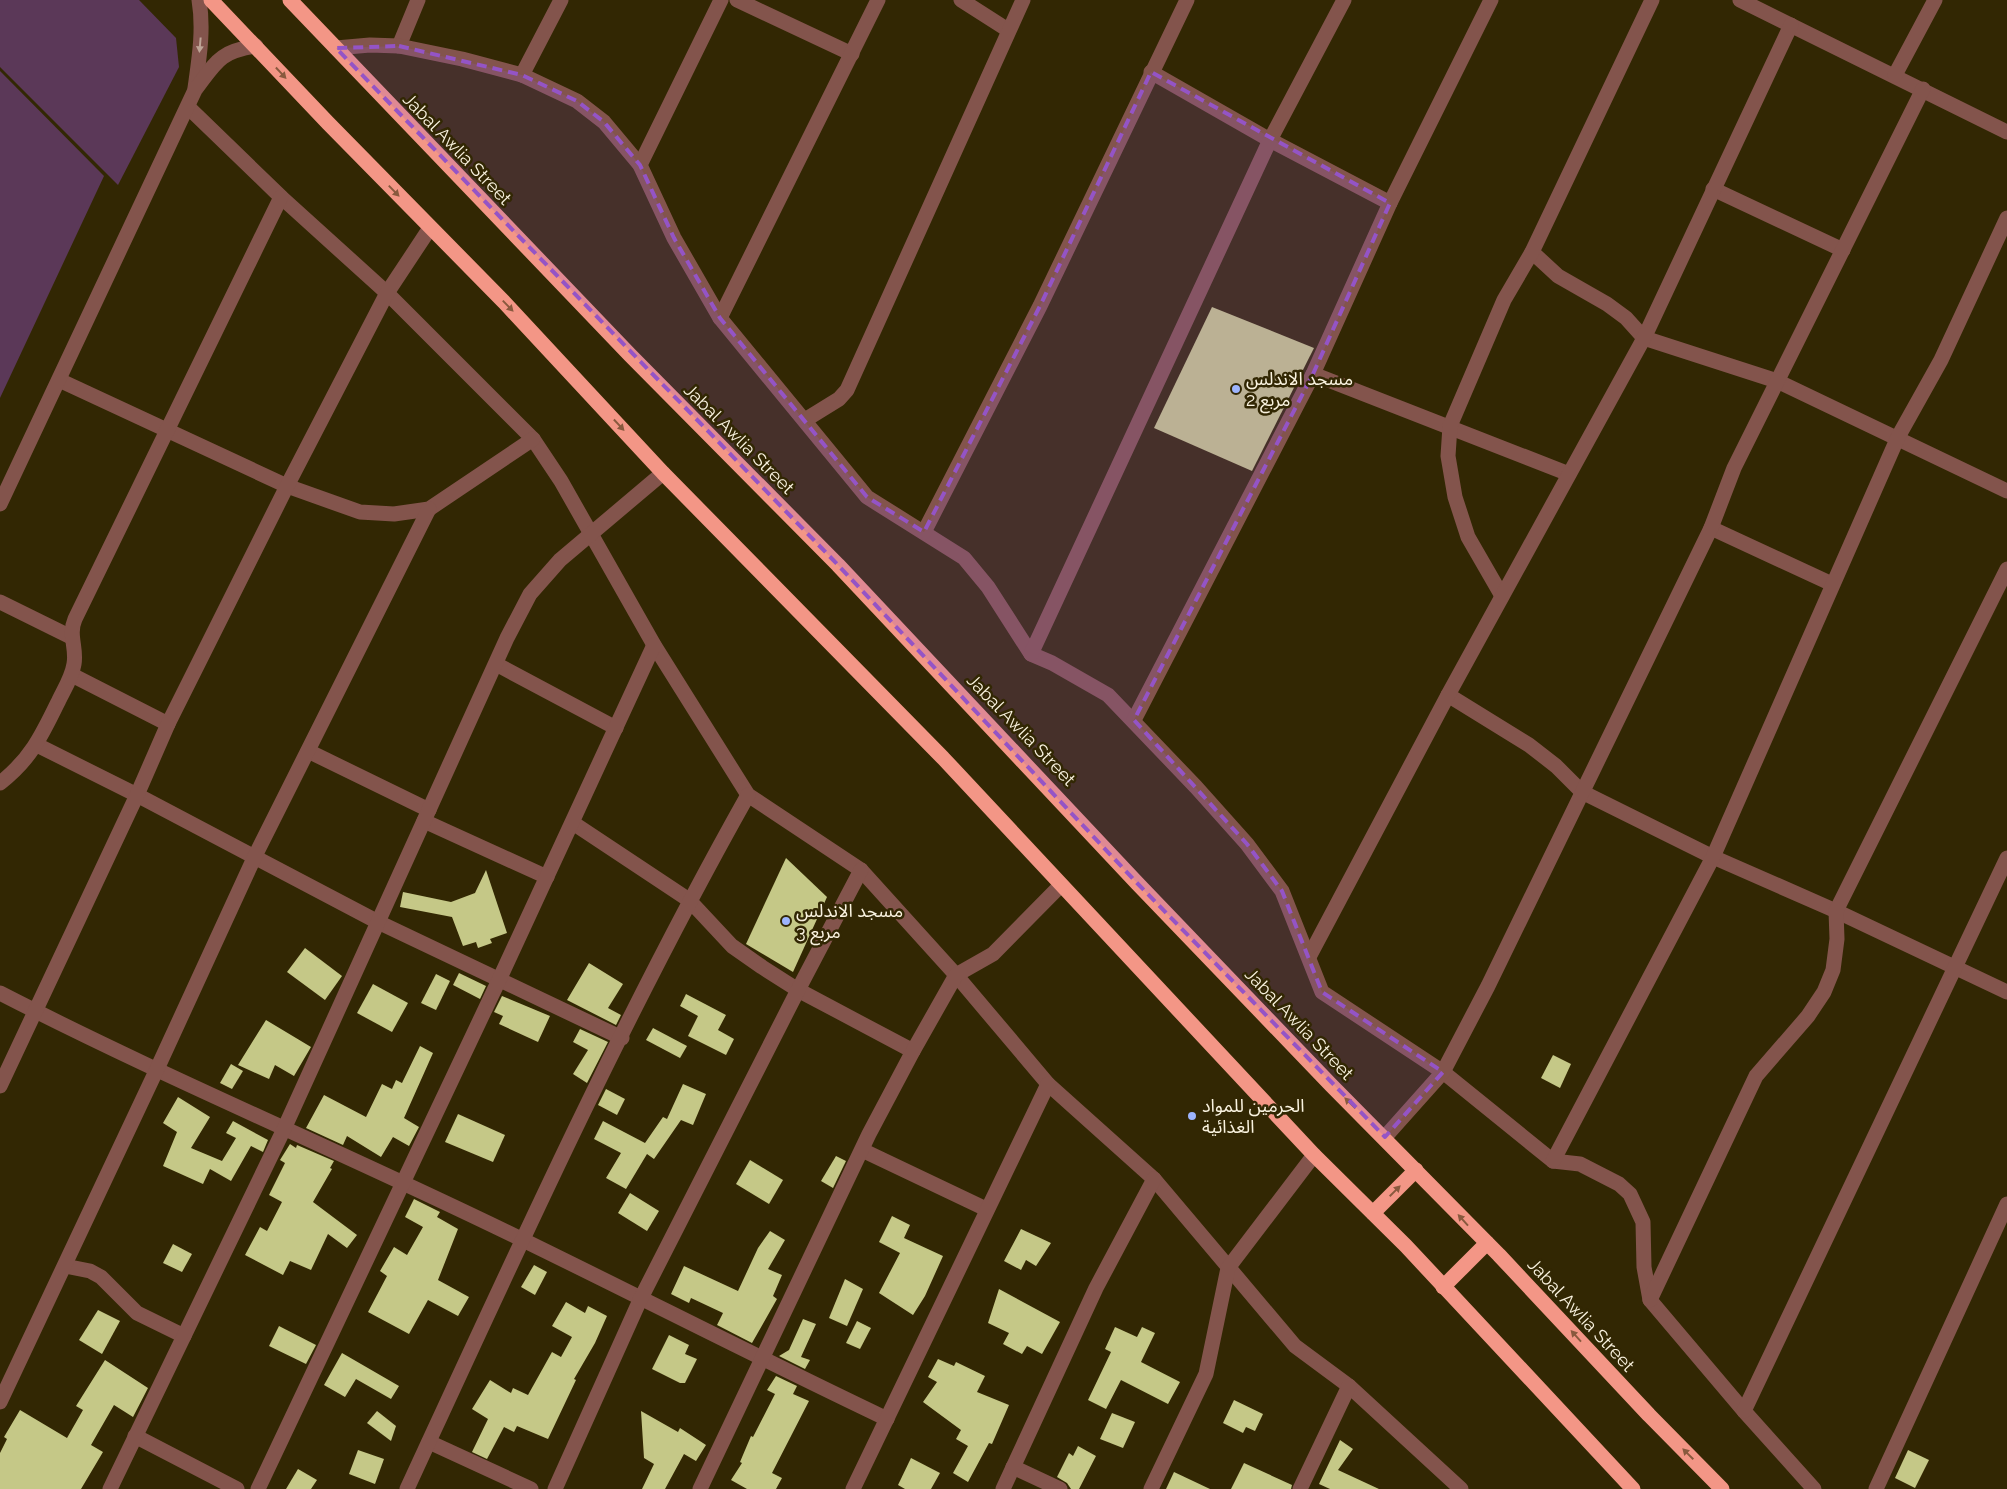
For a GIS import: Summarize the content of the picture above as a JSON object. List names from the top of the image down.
{
  "streets": {
    "highway": ["Jabal Awlia Street"]
  },
  "places": ["مسجد الاندلس مربع 2", "مسجد الاندلس مربع 3", "الحرمين للمواد الغذائية"]
}
